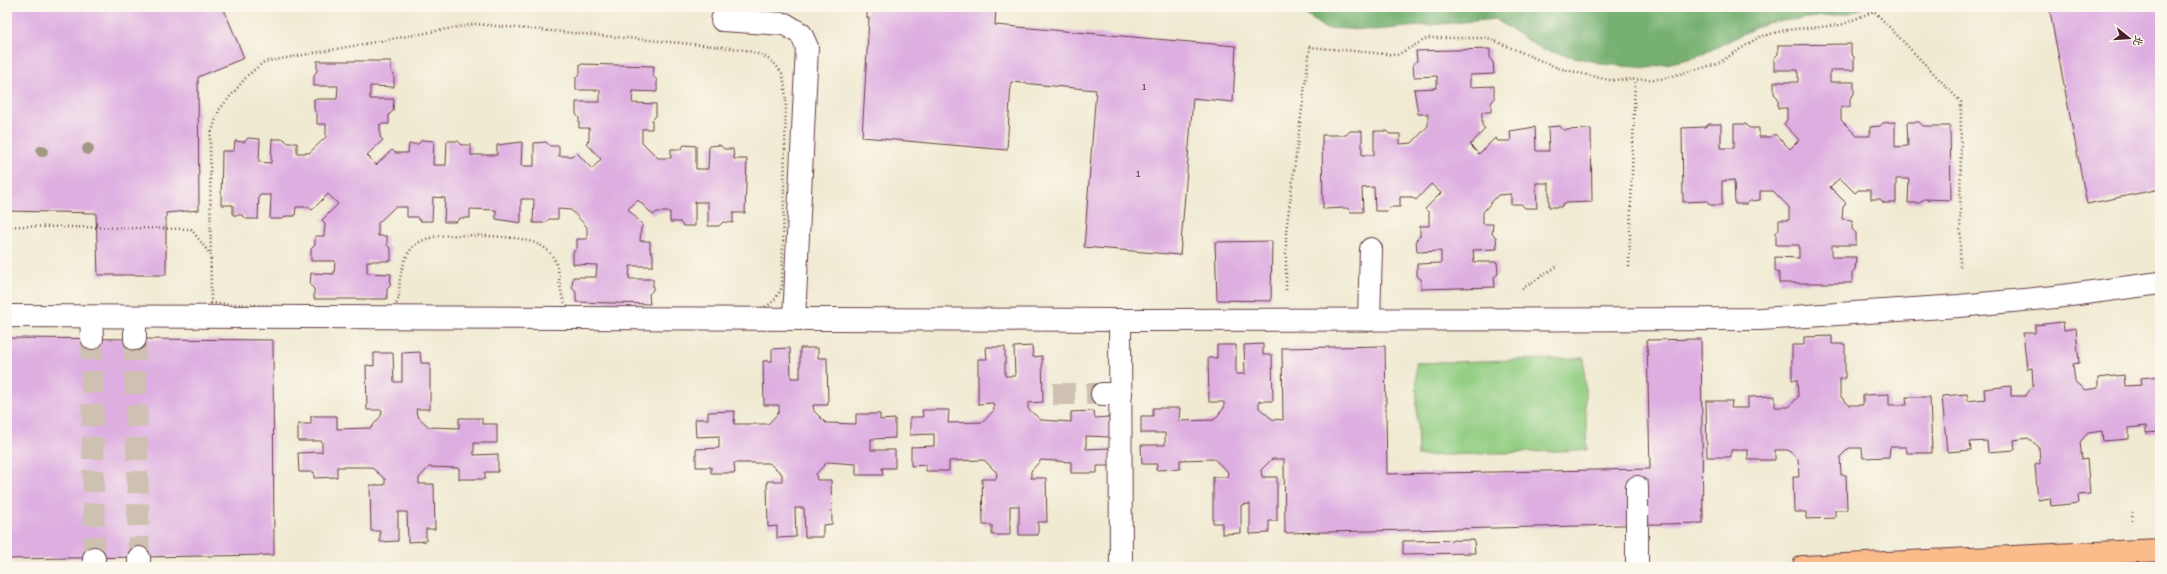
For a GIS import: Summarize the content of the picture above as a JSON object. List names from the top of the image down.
{
  "house_numbers": ["1", "1"],
  "north": "right"
}
